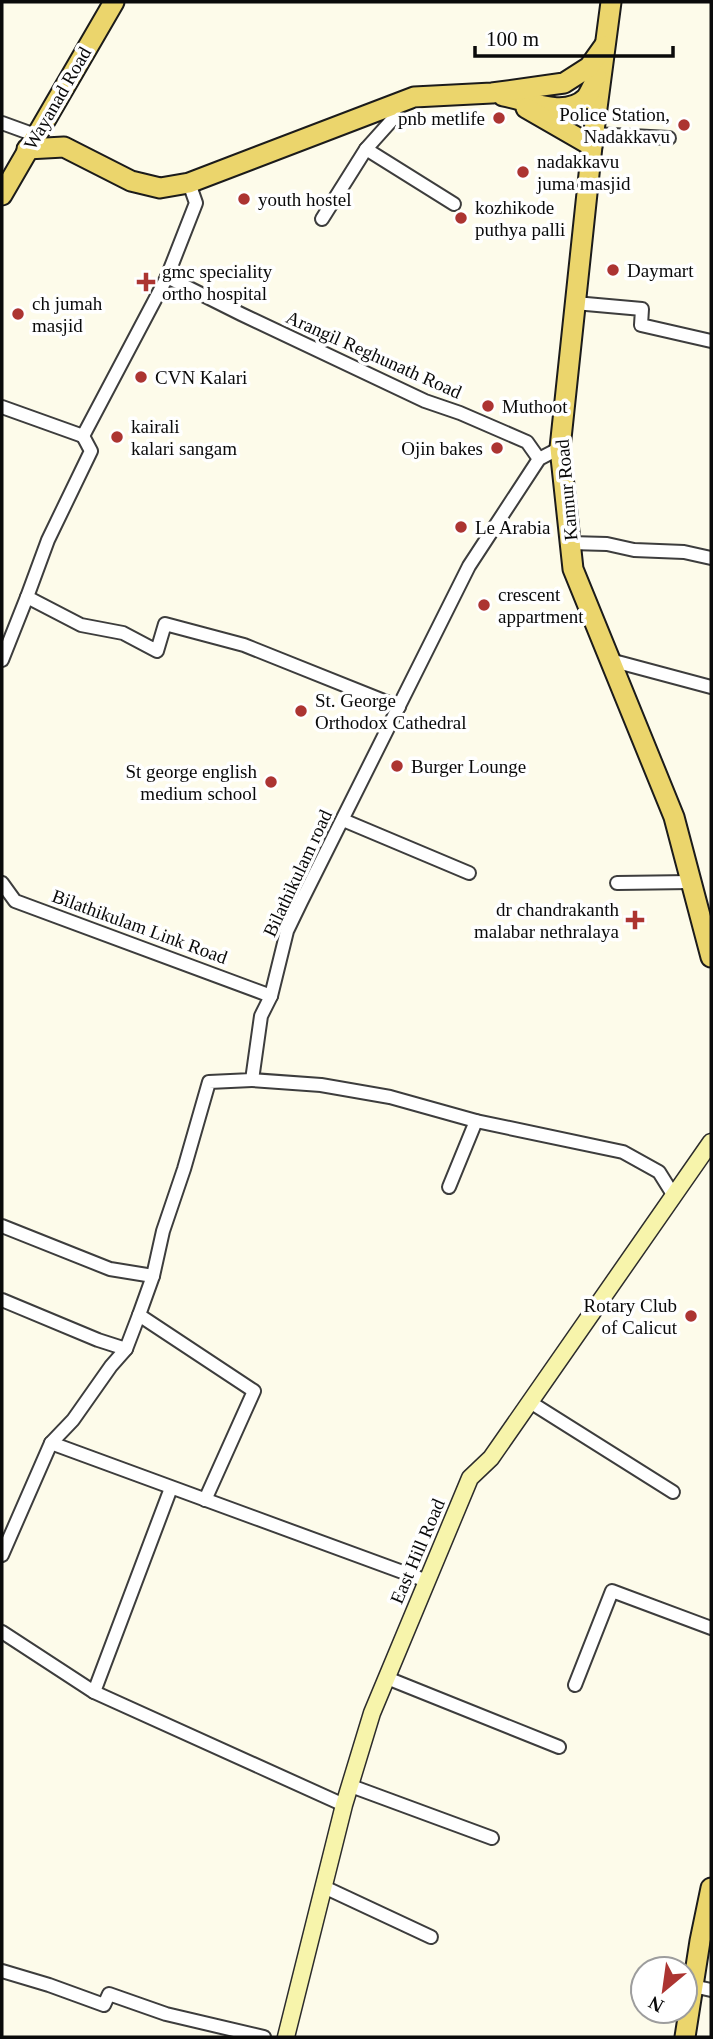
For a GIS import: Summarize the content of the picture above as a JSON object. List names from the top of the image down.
{
  "streets": {
    "main road": ["Wayanad Road", "Kannur Road"],
    "street": [
      "Arangil Reghunath Road",
      "Bilathikulam road",
      "Bilathikulam Link Road",
      "East Hill Road"
    ]
  },
  "crossings": [
    ["Arangil Reghunath Road", "Bilathikulam road"],
    ["Kannur Road", "Bilathikulam road"],
    ["Bilathikulam road", "Bilathikulam Link Road"]
  ],
  "places": {
    "other": [
      "pnb metlife",
      "Police Station, Nadakkavu",
      "nadakkavu juma masjid",
      "youth hostel",
      "kozhikode puthya palli",
      "Daymart",
      "ch jumah masjid",
      "CVN Kalari",
      "Muthoot",
      "kairali kalari sangam",
      "Ojin bakes",
      "Le Arabia",
      "crescent appartment",
      "St. George Orthodox Cathedral",
      "Burger Lounge",
      "St george english medium school",
      "Rotary Club of Calicut"
    ],
    "health": ["gmc speciality ortho hospital", "dr chandrakanth malabar nethralaya"]
  },
  "scale_bar": "100 m",
  "north": "bottom left"
}
